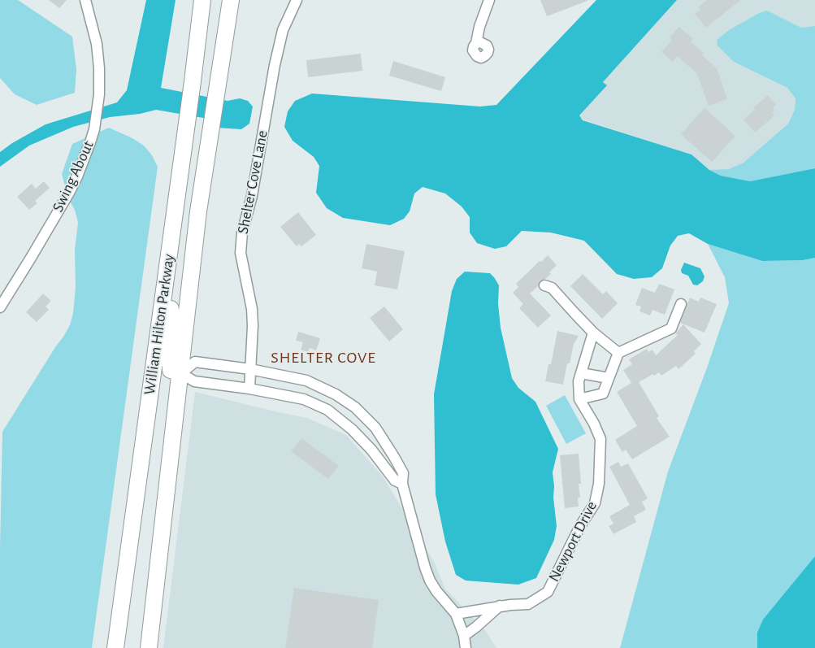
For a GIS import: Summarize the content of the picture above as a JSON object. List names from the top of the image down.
{
  "streets": {
    "highway": ["William Hilton Parkway"],
    "street": ["Swing About", "Shelter Cove Lane", "Newport Drive"]
  },
  "districts": ["SHELTER COVE"]
}
